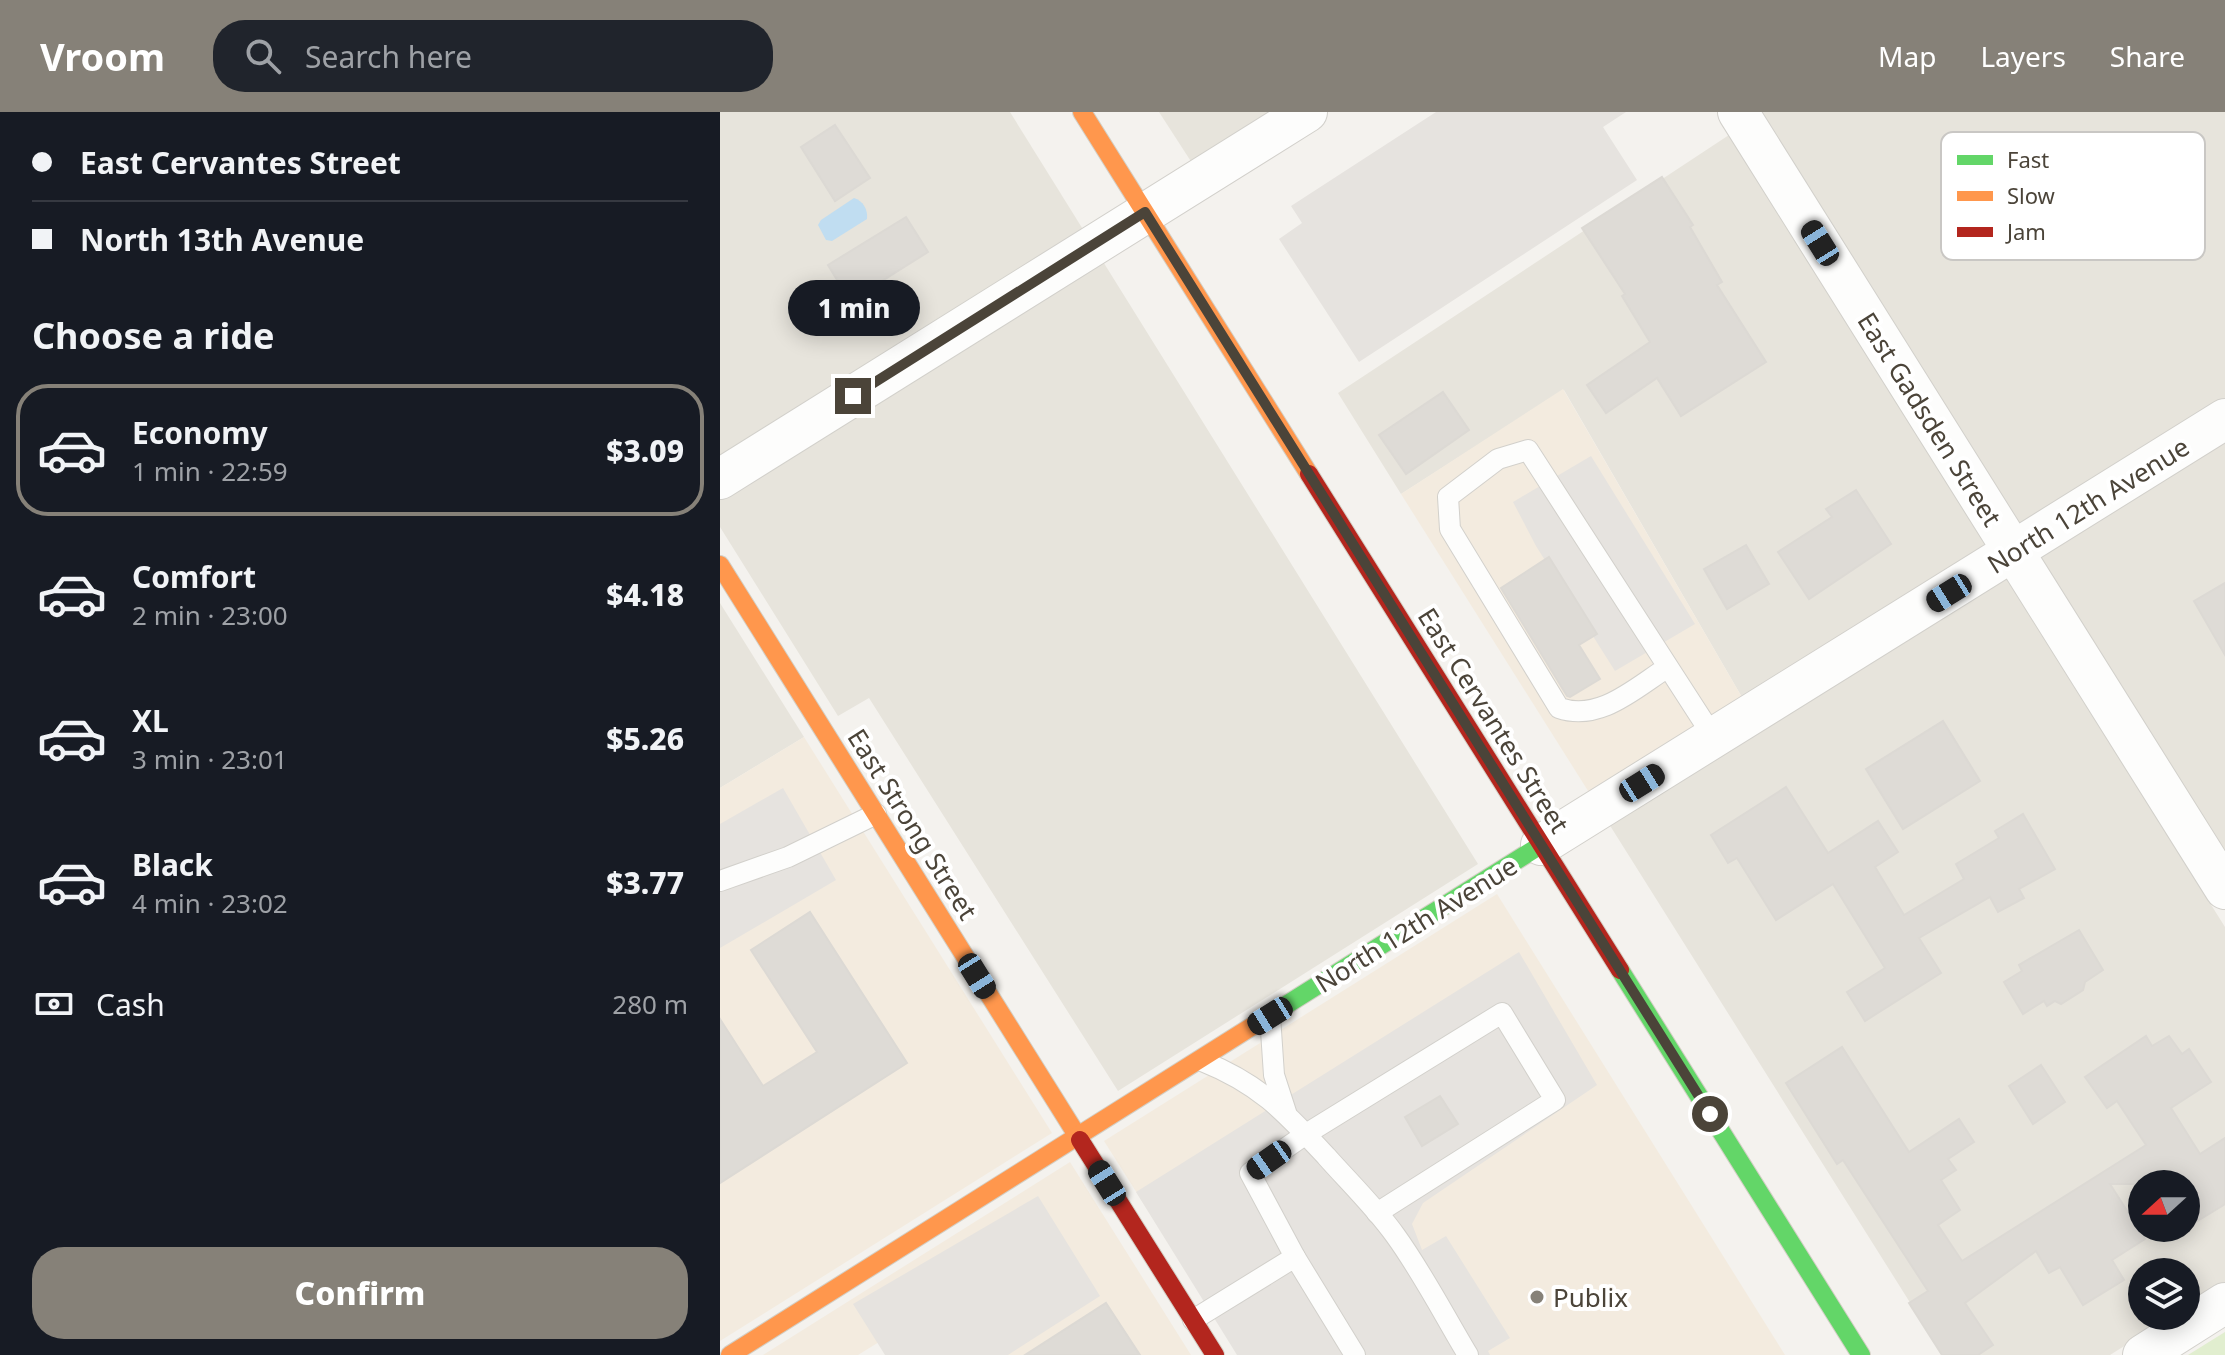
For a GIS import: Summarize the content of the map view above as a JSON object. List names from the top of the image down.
{
  "streets": {
    "street": [
      "East Gadsden Street",
      "North 12th Avenue",
      "East Cervantes Street",
      "East Strong Street"
    ]
  },
  "crossings": [
    ["East Gadsden Street", "North 12th Avenue"],
    ["North 12th Avenue", "East Cervantes Street"],
    ["North 12th Avenue", "East Strong Street"]
  ],
  "places": ["Publix"],
  "legend": ["Fast", "Slow", "Jam"],
  "north": "left",
  "page": {
    "header": "Vroom",
    "search": "Search here",
    "nav": ["Map", "Layers", "Share"],
    "banner": ["East Cervantes Street", "North 13th Avenue"],
    "bubble": "1 min",
    "heading": "Choose a ride",
    "list": [
      {
        "name": "Economy",
        "note": "1 min · 22:59",
        "value": "$3.09"
      },
      {
        "name": "Comfort",
        "note": "2 min · 23:00",
        "value": "$4.18"
      },
      {
        "name": "XL",
        "note": "3 min · 23:01",
        "value": "$5.26"
      },
      {
        "name": "Black",
        "note": "4 min · 23:02",
        "value": "$3.77"
      }
    ],
    "pay": ["Cash", "280 m"],
    "buttons": "Confirm"
  }
}
